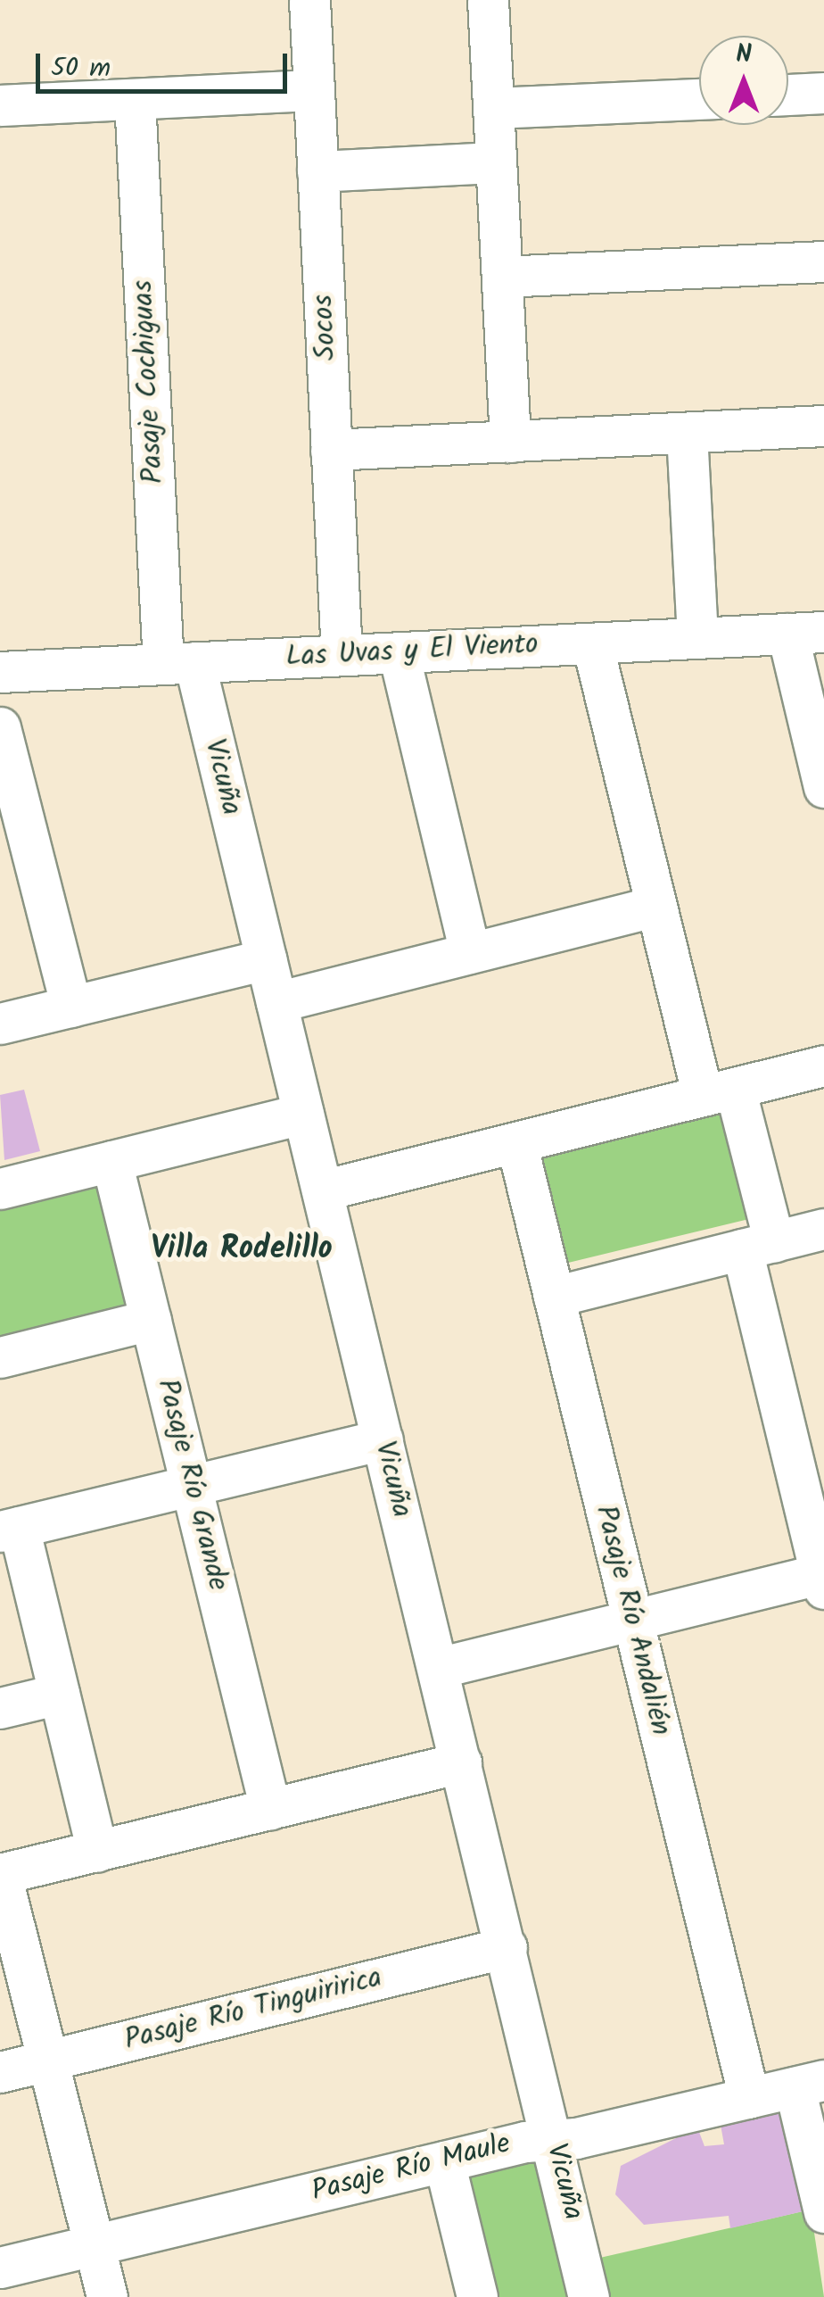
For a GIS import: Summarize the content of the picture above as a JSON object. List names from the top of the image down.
{
  "streets": {
    "street": [
      "Socos",
      "Pasaje Cochiguas",
      "Las Uvas y El Viento",
      "Vicuña",
      "Pasaje Río Grande",
      "Pasaje Río Andalién",
      "Pasaje Río Tinguiririca",
      "Pasaje Río Maule"
    ]
  },
  "crossings": [
    ["Socos", "Las Uvas y El Viento"],
    ["Pasaje Cochiguas", "Las Uvas y El Viento"],
    ["Pasaje Cochiguas", "Vicuña"],
    ["Las Uvas y El Viento", "Vicuña"],
    ["Vicuña", "Pasaje Río Tinguiririca"],
    ["Vicuña", "Pasaje Río Maule"],
    ["Pasaje Río Andalién", "Pasaje Río Maule"]
  ],
  "districts": ["Villa Rodelillo"],
  "scale_bar": "50 m",
  "north": "top"
}
